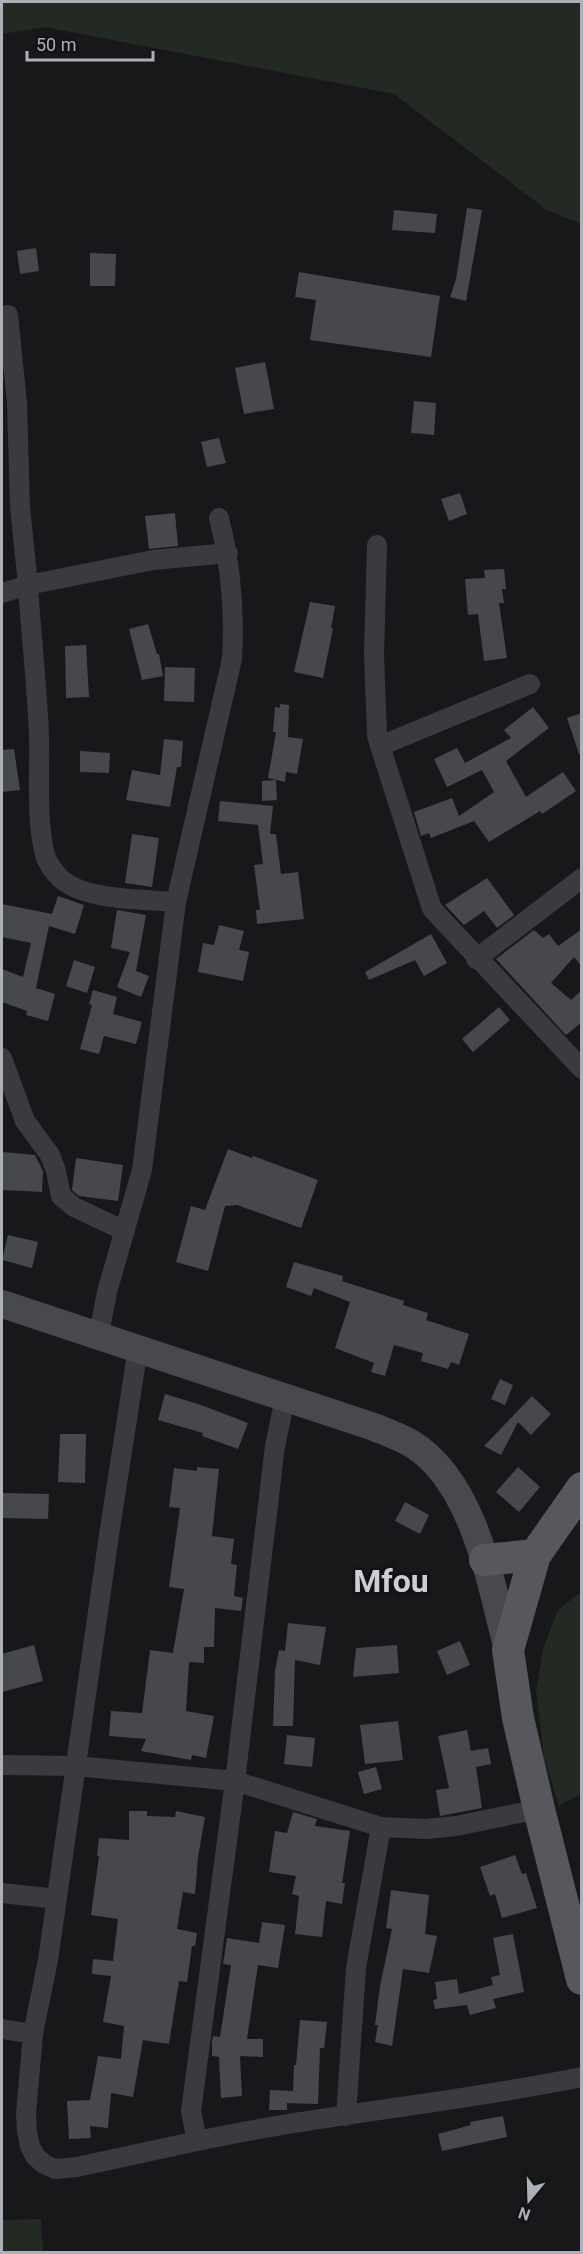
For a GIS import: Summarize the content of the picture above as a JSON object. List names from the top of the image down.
{
  "districts": ["Mfou"],
  "scale_bar": "50 m",
  "north": "bottom"
}
